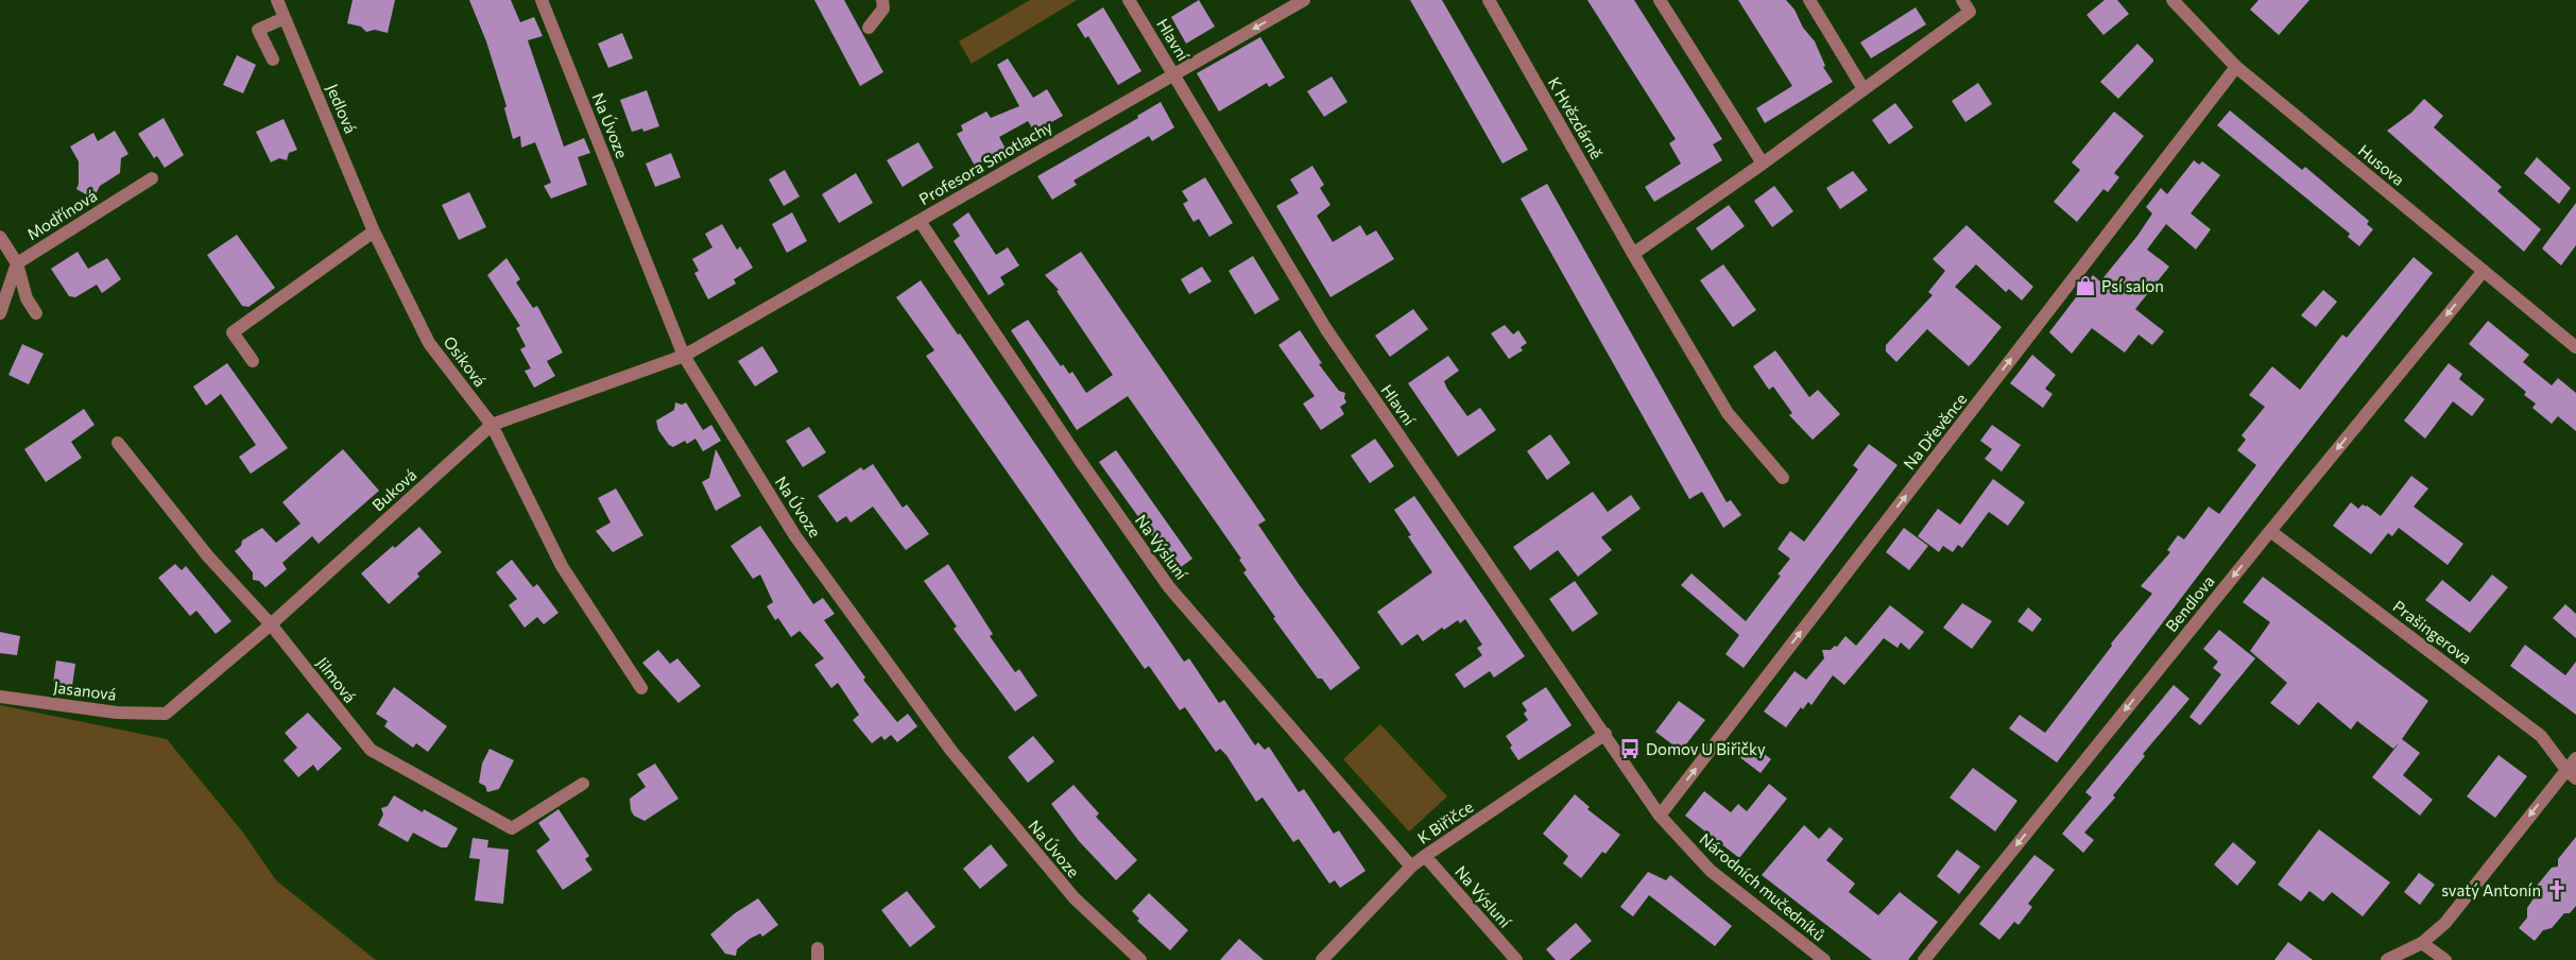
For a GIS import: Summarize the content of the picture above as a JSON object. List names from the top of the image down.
{
  "streets": {
    "street": [
      "Hlavní",
      "Jedlová",
      "K Hvězdárně",
      "Na Úvoze",
      "Profesora Smotlachy",
      "Husova",
      "Modřínová",
      "Osiková",
      "Na Dřevěnce",
      "Buková",
      "Na Výsluní",
      "Bendlova",
      "Prašingerova",
      "Jilmová",
      "Jasanová",
      "K Biřičce",
      "Národních mučedníků"
    ]
  },
  "crossings": [
    ["Hlavní", "Profesora Smotlachy"],
    ["Hlavní", "Na Dřevěnce"],
    ["Hlavní", "K Biřičce"],
    ["Hlavní", "Národních mučedníků"],
    ["Jedlová", "Osiková"],
    ["Na Úvoze", "Profesora Smotlachy"],
    ["Na Úvoze", "Buková"],
    ["Profesora Smotlachy", "Buková"],
    ["Profesora Smotlachy", "Na Výsluní"],
    ["Husova", "Na Dřevěnce"],
    ["Husova", "Bendlova"],
    ["Osiková", "Buková"],
    ["Na Dřevěnce", "Národních mučedníků"],
    ["Buková", "Jilmová"],
    ["Buková", "Jasanová"],
    ["Na Výsluní", "K Biřičce"],
    ["Bendlova", "Prašingerova"]
  ],
  "one_way": ["Na Dřevěnce", "Bendlova"],
  "places": {
    "shop": ["Psí salon"],
    "bus stop": ["Domov U Biřičky"],
    "church": ["svatý Antonín"]
  }
}
